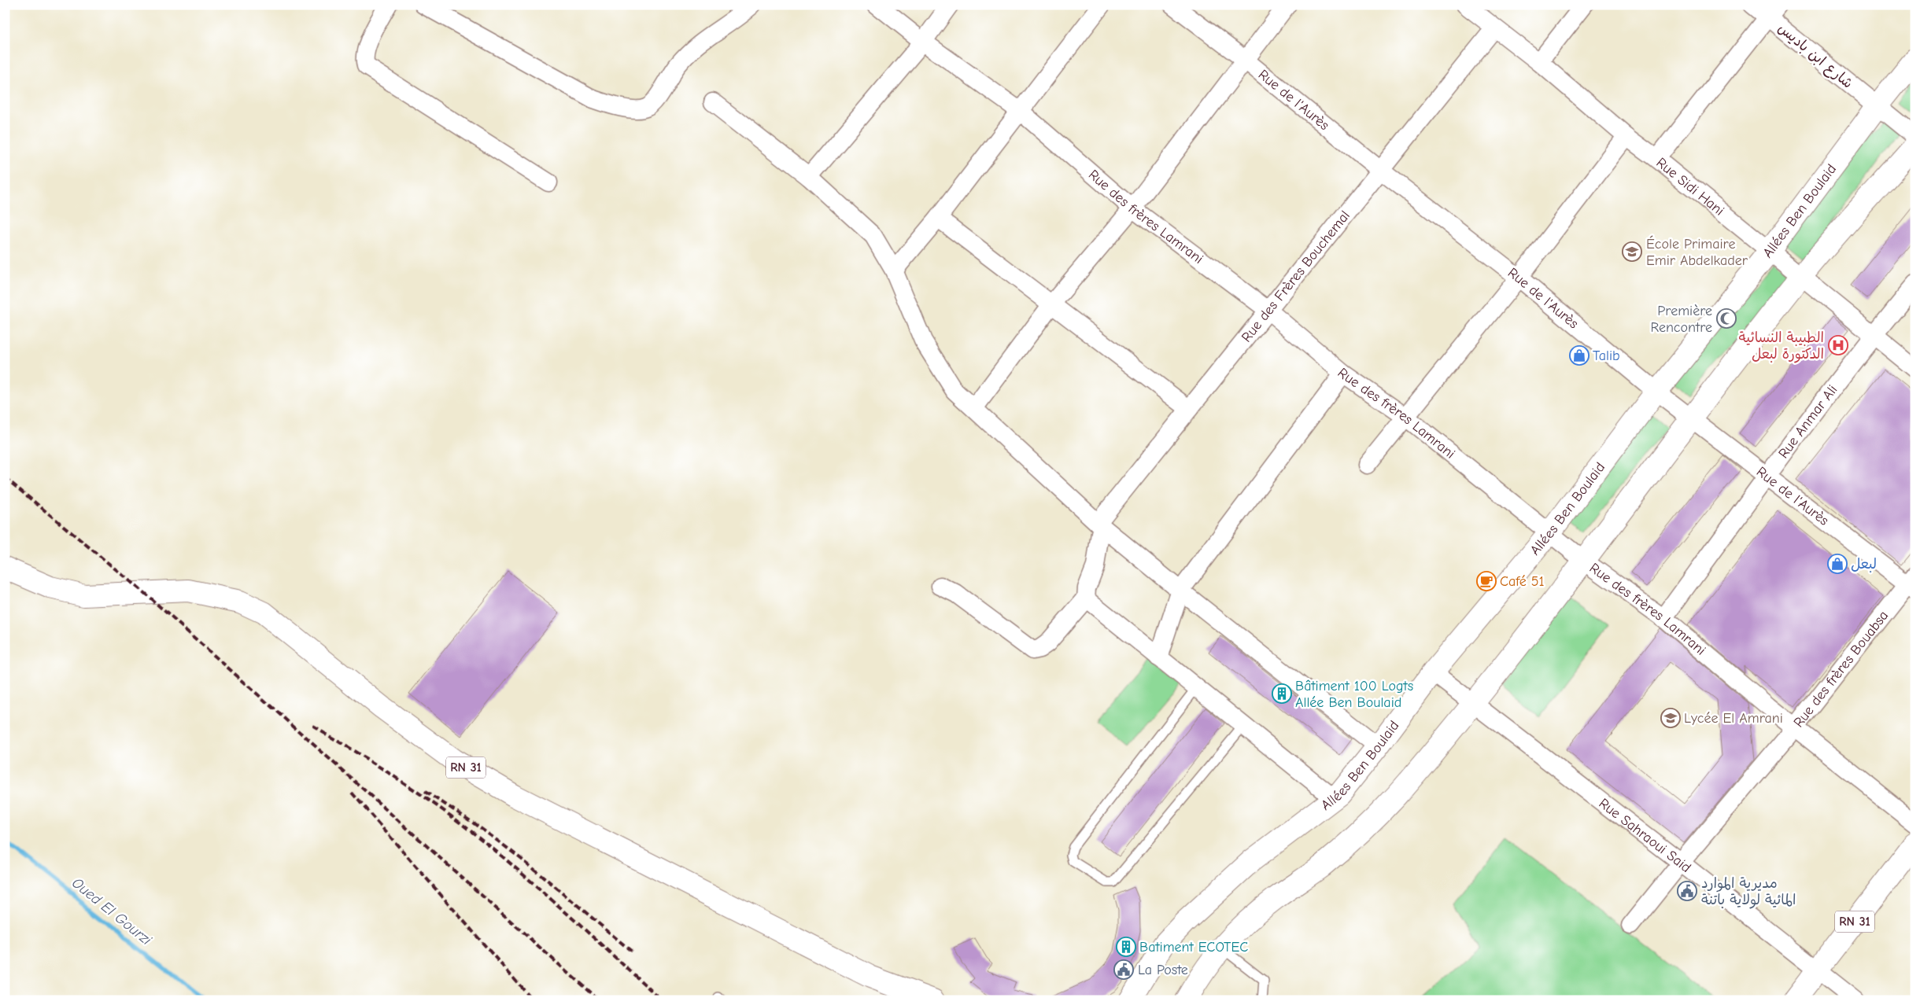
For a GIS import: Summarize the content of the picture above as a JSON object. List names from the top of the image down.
{
  "streets": {
    "main road": ["Allées Ben Boulaid", "RN 31"],
    "street": [
      "شارع ابن باديس",
      "Rue de l'Aurès",
      "Rue Sidi Hani",
      "Rue des frères Lamrani",
      "Rue des Frères Bouchemal",
      "Rue Anmar Ali",
      "Rue des frères Bouabsa",
      "Rue Sahraoui Said"
    ]
  },
  "crossings": [
    ["شارع ابن باديس", "Allées Ben Boulaid"],
    ["Rue de l'Aurès", "Allées Ben Boulaid"],
    ["Rue de l'Aurès", "Rue des Frères Bouchemal"],
    ["Rue de l'Aurès", "Rue Anmar Ali"],
    ["Rue de l'Aurès", "Rue des frères Bouabsa"],
    ["Rue Sidi Hani", "Allées Ben Boulaid"],
    ["Rue Sidi Hani", "Rue des Frères Bouchemal"],
    ["Rue Sidi Hani", "Rue Anmar Ali"],
    ["Allées Ben Boulaid", "Rue des frères Lamrani"],
    ["Allées Ben Boulaid", "Rue Sahraoui Said"],
    ["Rue des frères Lamrani", "Rue des Frères Bouchemal"],
    ["Rue des frères Lamrani", "Rue Anmar Ali"],
    ["Rue des frères Lamrani", "Rue des frères Bouabsa"],
    ["Rue des frères Bouabsa", "Rue Sahraoui Said"],
    ["RN 31", "Rue Sahraoui Said"]
  ],
  "water": ["Oued El Gourzi"],
  "places": {
    "school or university": ["École Primaire Emir Abdelkader", "Lycée El Amrani"],
    "mosque": ["Première Rencontre"],
    "hospital": ["الطبيبة النسائية الدكتورة لبعل"],
    "shop": ["Talib", "لبعل"],
    "cafe": ["Café 51"],
    "building": ["Bâtiment 100 Logts Allée Ben Boulaid", "Batiment ECOTEC"],
    "public building": ["مديرية الموارد المائية لولاية باتنة", "La Poste"]
  }
}
